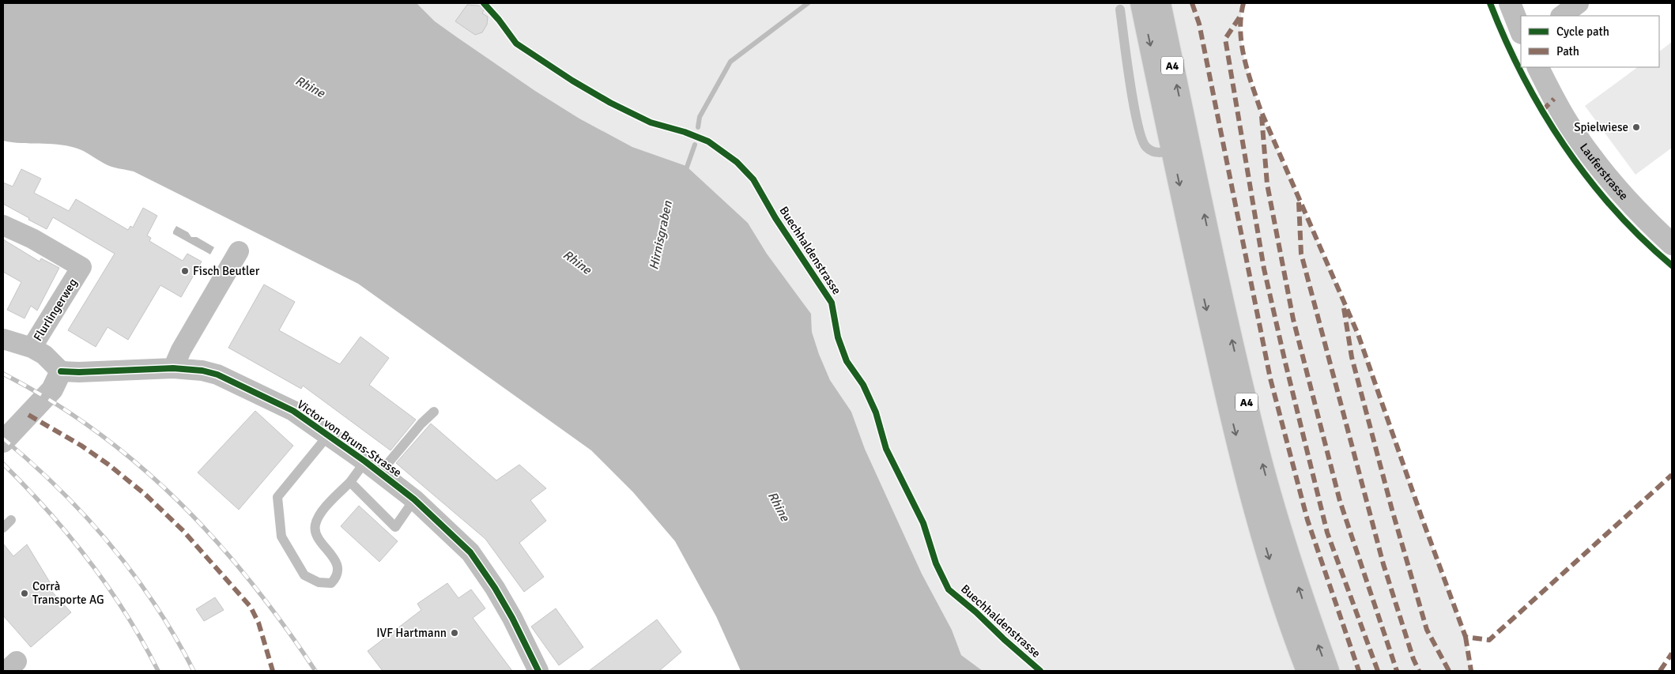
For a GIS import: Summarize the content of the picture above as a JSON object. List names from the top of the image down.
{
  "streets": {
    "highway": ["A4"],
    "street": ["Lauferstrasse", "Flurlingerweg", "Victor von Bruns-Strasse"],
    "cycle path": ["Buechhaldenstrasse"]
  },
  "crossings": [
    ["Flurlingerweg", "Victor von Bruns-Strasse"]
  ],
  "water": ["Rhine", "Hirnisgraben"],
  "places": [
    "Spielwiese",
    "Fisch Beutler",
    "Corrà Transporte AG",
    "IVF Hartmann"
  ],
  "legend": ["Cycle path", "Path"]
}
